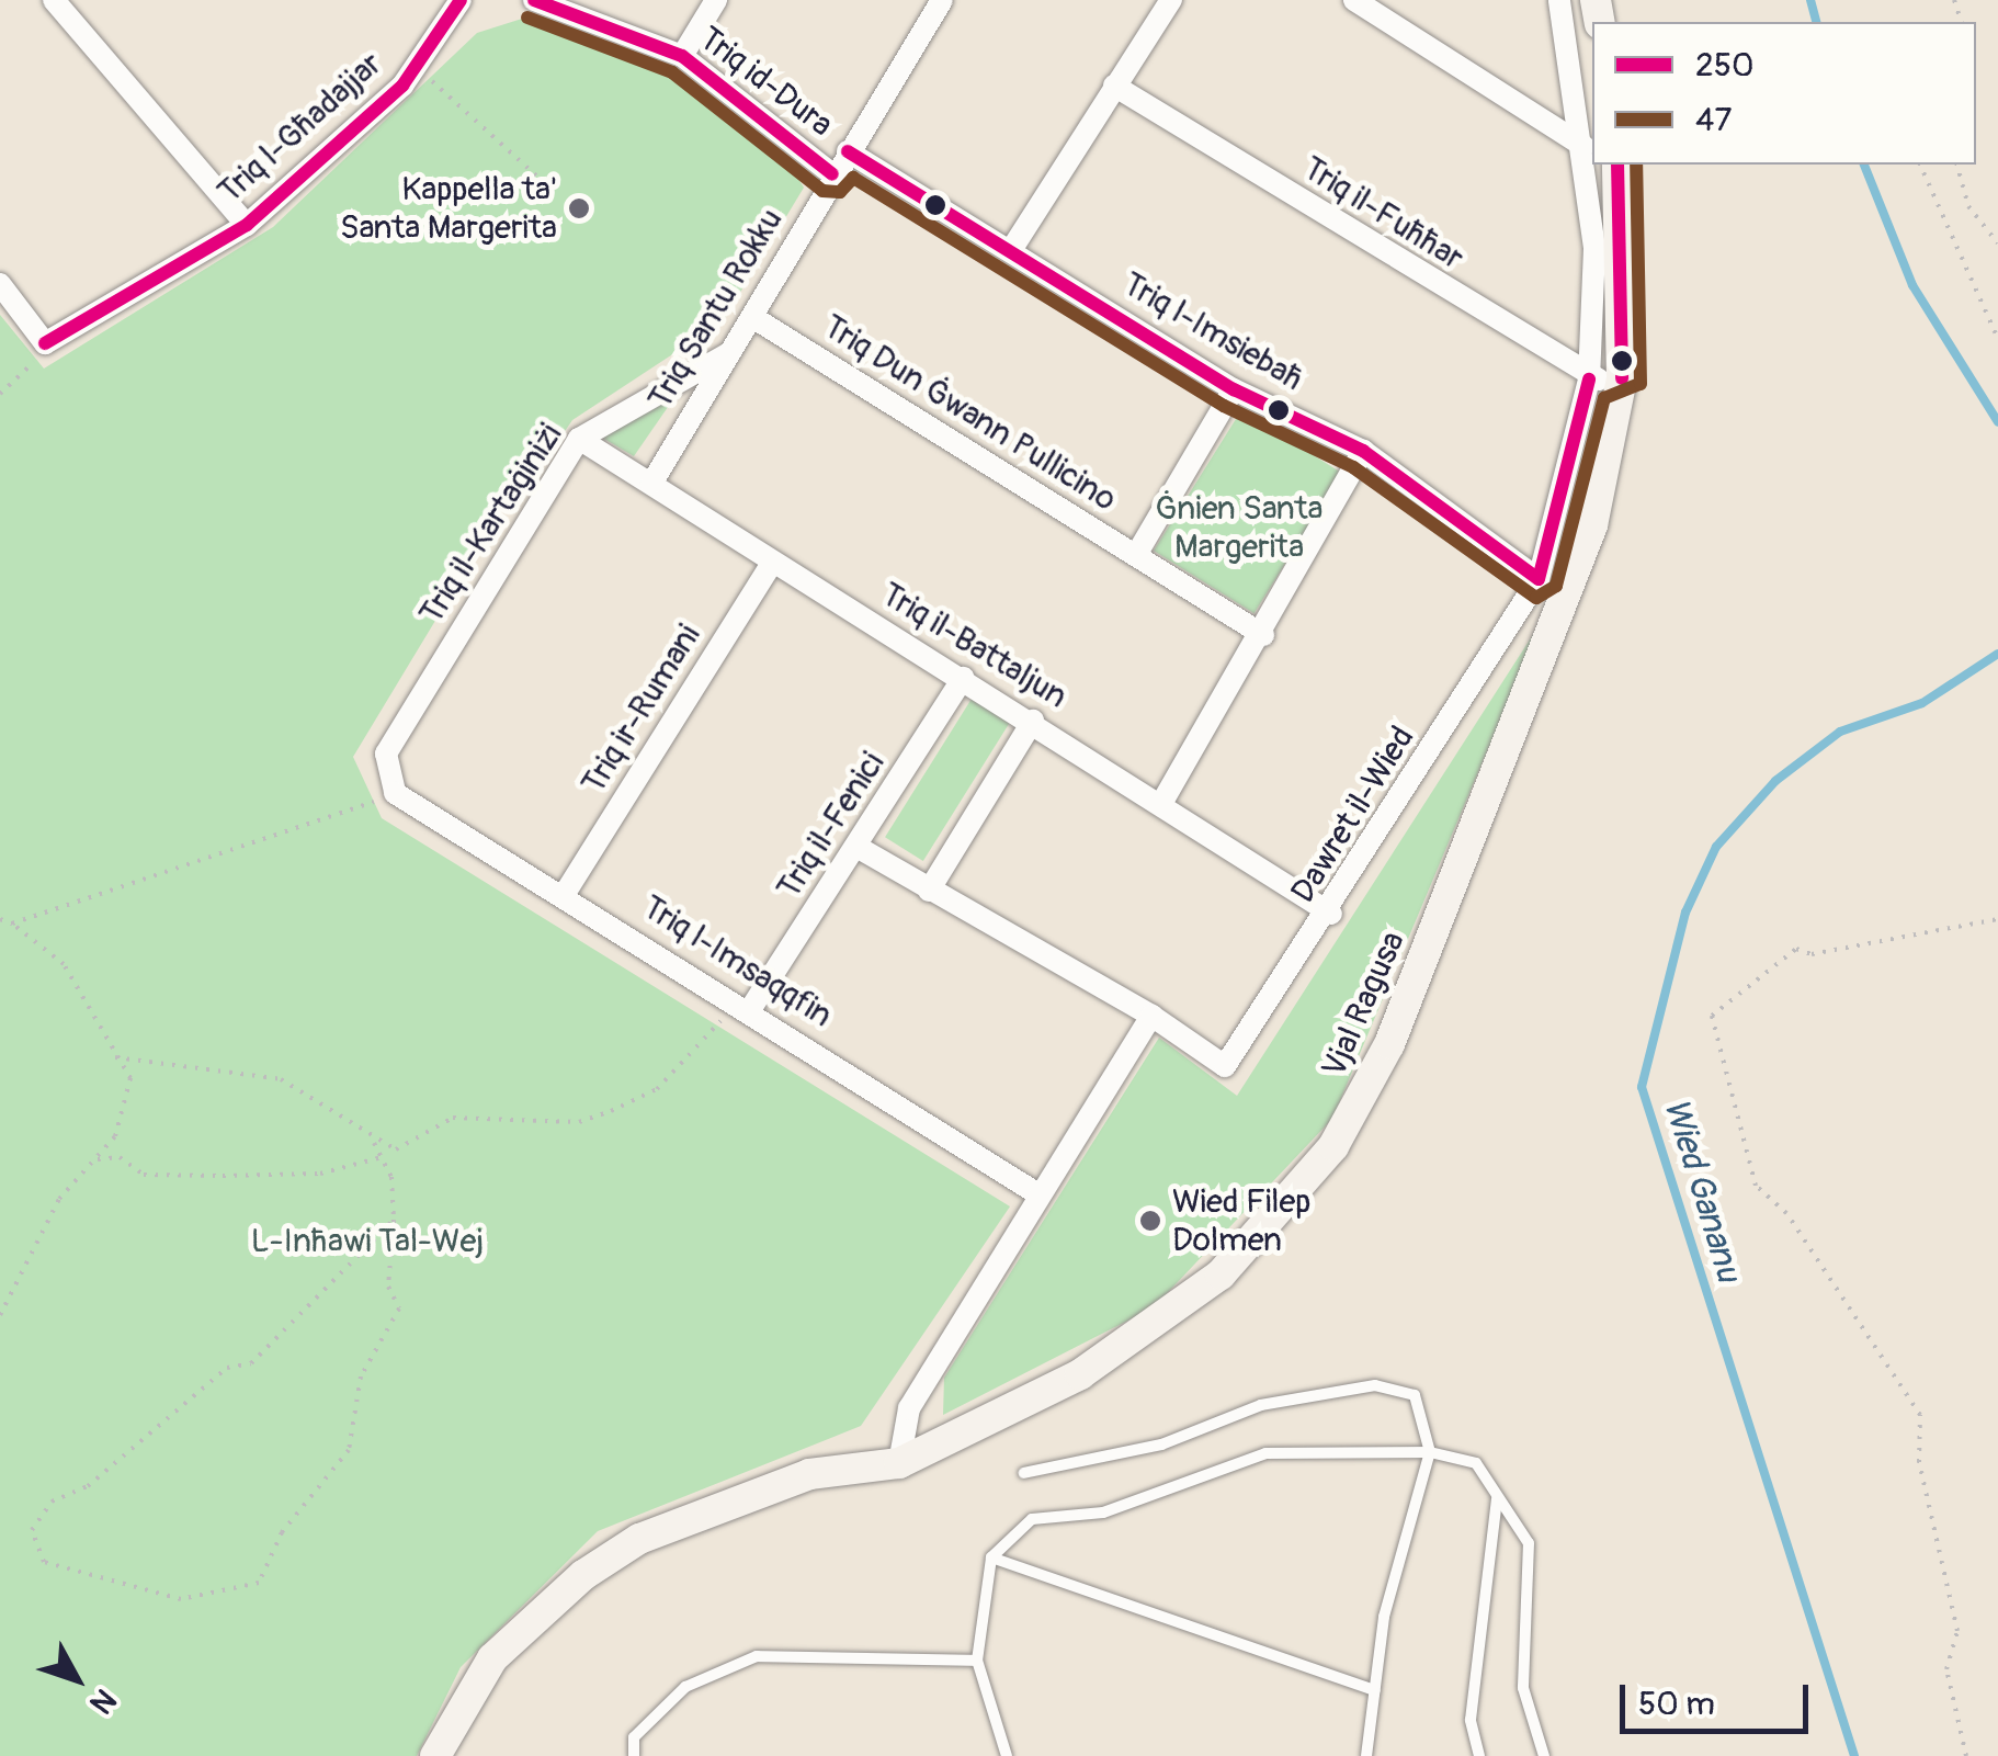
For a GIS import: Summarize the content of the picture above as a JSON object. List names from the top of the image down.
{
  "streets": {
    "main road": ["Vjal Ragusa"],
    "street": [
      "Triq id-Dura",
      "Triq l-Għadajjar",
      "Triq il-Fuħħar",
      "Triq Santu Rokku",
      "Triq l-Imsiebaħ",
      "Triq Dun Ġwann Pullicino",
      "Triq il-Kartaġiniżi",
      "Triq il-Battaljun",
      "Triq ir-Rumani",
      "Dawret il-Wied",
      "Triq il-Fenici",
      "Triq l-Imsaqqfin"
    ]
  },
  "crossings": [
    ["Triq id-Dura", "Triq Santu Rokku"],
    ["Triq il-Fuħħar", "Dawret il-Wied"],
    ["Triq Santu Rokku", "Triq l-Imsiebaħ"],
    ["Triq Santu Rokku", "Triq Dun Ġwann Pullicino"],
    ["Triq Santu Rokku", "Triq il-Kartaġiniżi"],
    ["Triq Santu Rokku", "Triq il-Battaljun"],
    ["Triq l-Imsiebaħ", "Dawret il-Wied"],
    ["Triq il-Kartaġiniżi", "Triq il-Battaljun"],
    ["Triq il-Kartaġiniżi", "Triq l-Imsaqqfin"],
    ["Triq il-Battaljun", "Triq ir-Rumani"],
    ["Triq il-Battaljun", "Dawret il-Wied"],
    ["Triq il-Battaljun", "Triq il-Fenici"],
    ["Triq ir-Rumani", "Triq l-Imsaqqfin"],
    ["Triq il-Fenici", "Triq l-Imsaqqfin"]
  ],
  "water": ["Wied Gananu"],
  "parks": ["Ġnien Santa Margerita", "L-Inħawi Tal-Wej"],
  "places": ["Kappella ta' Santa Margerita", "Wied Filep Dolmen"],
  "lines": ["transit line 250", "transit line 47"],
  "legend": ["250", "47"],
  "scale_bar": "50 m",
  "north": "bottom right"
}
